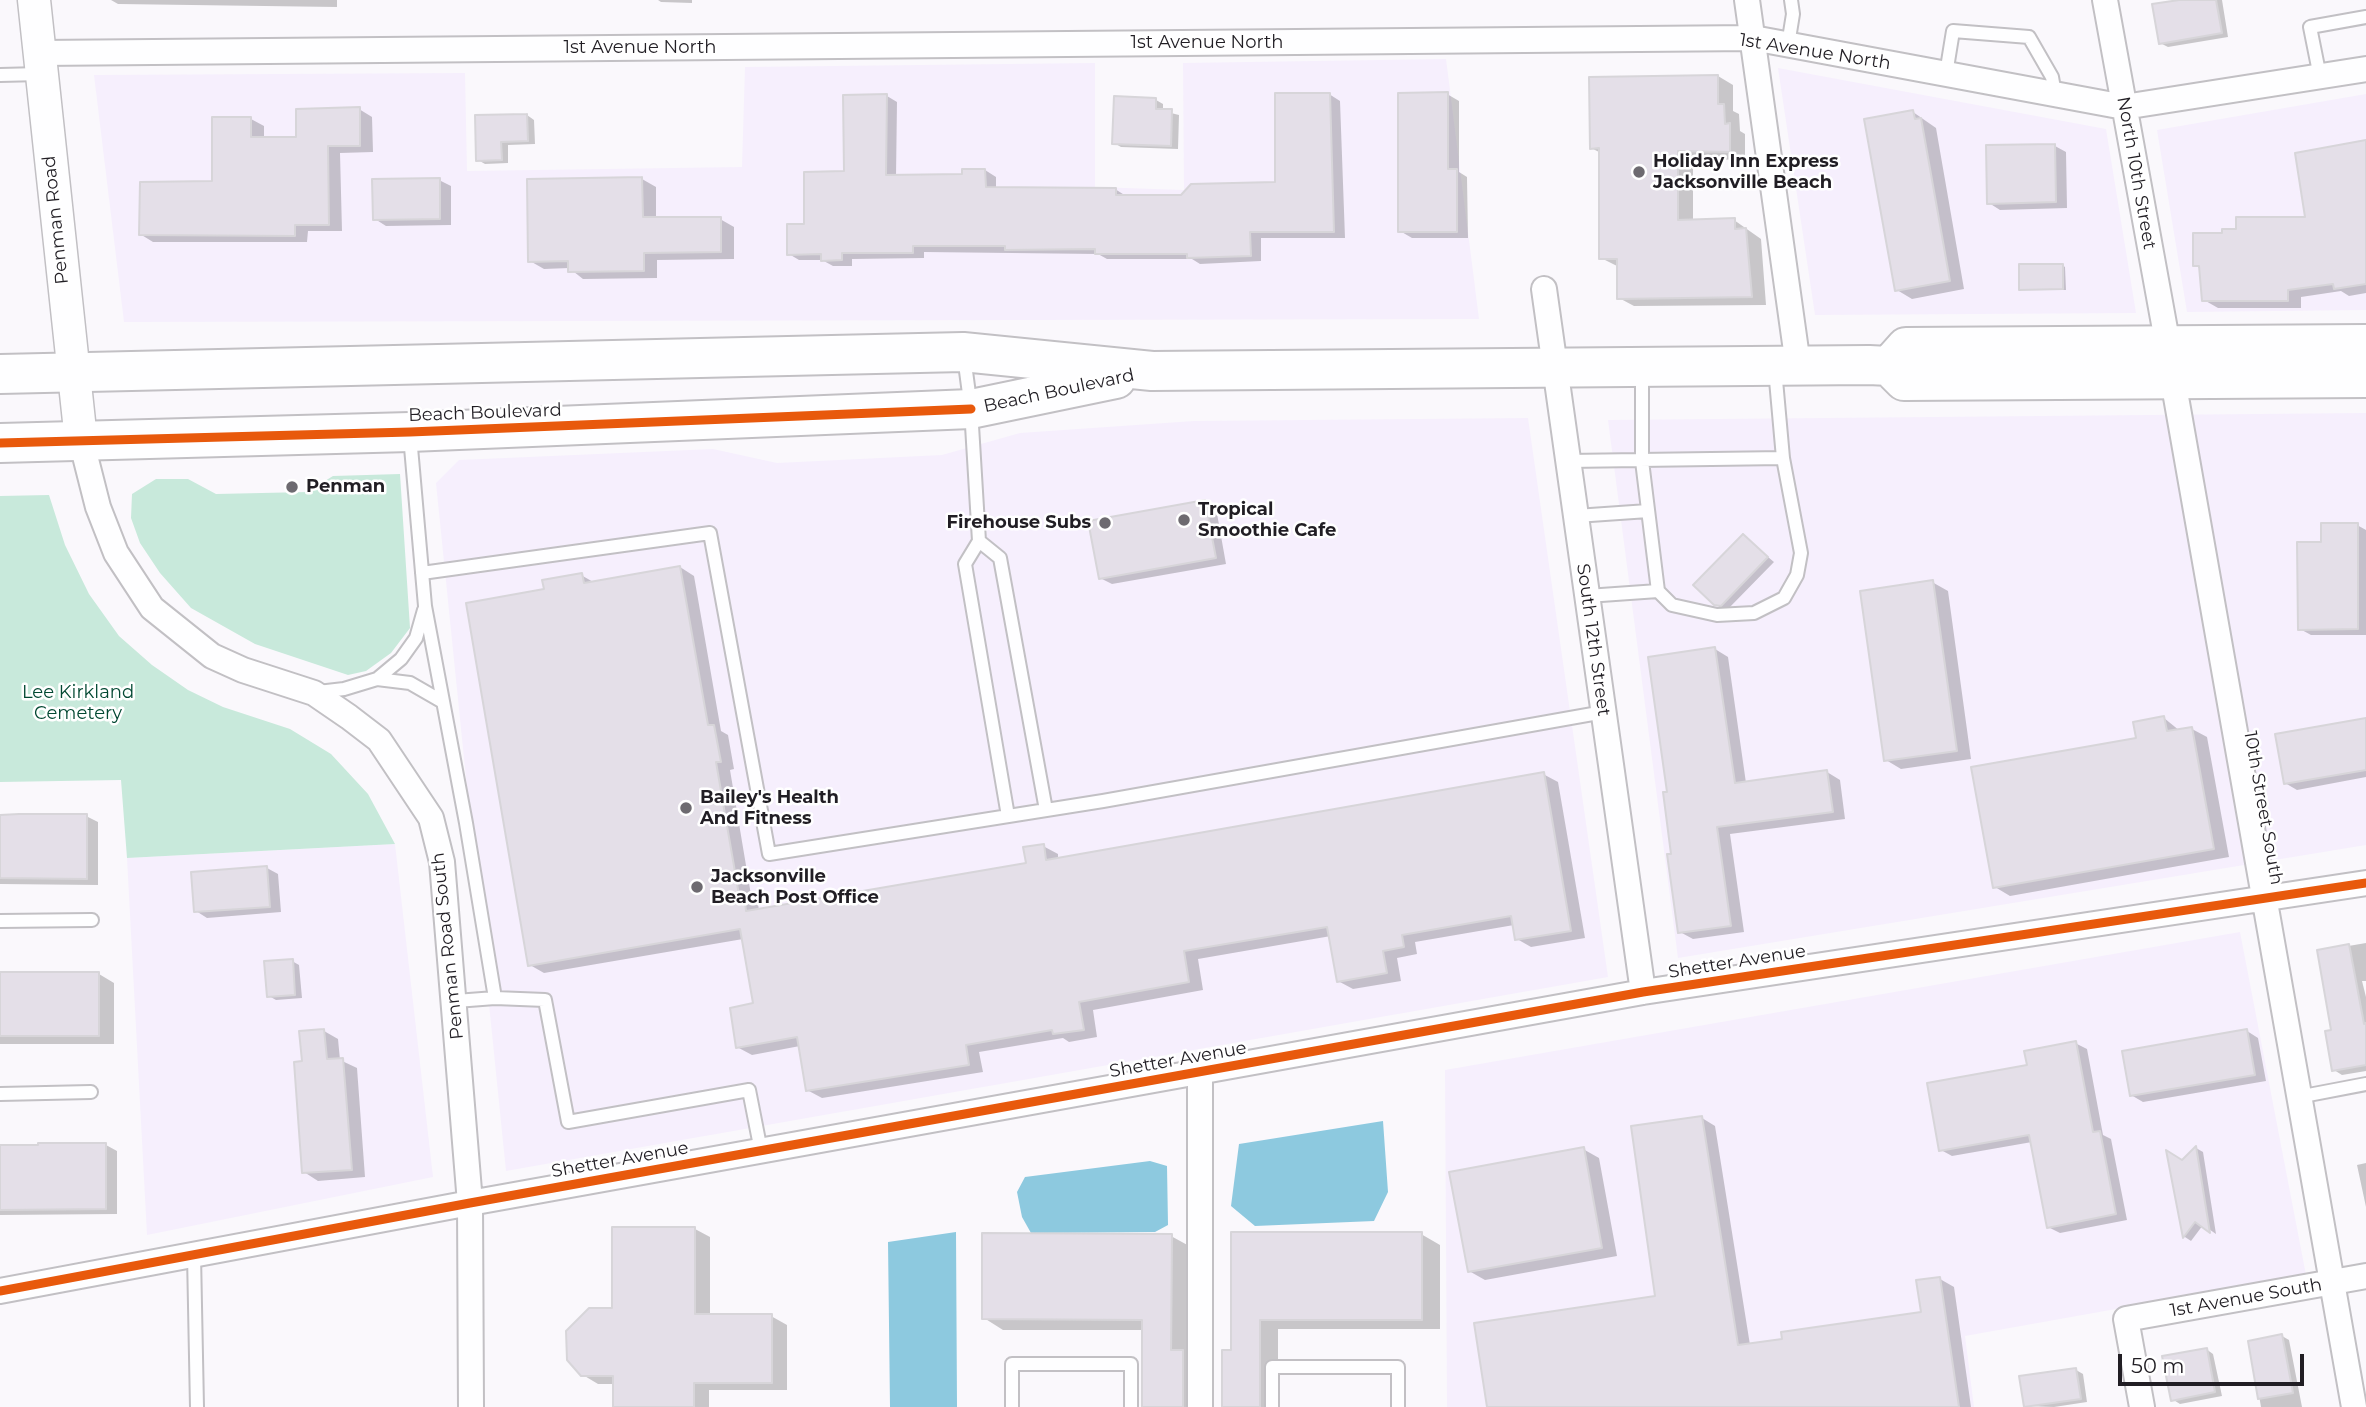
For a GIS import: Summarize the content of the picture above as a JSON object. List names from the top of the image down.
{
  "streets": {
    "highway": ["Beach Boulevard"],
    "street": [
      "1st Avenue North",
      "North 10th Street",
      "Penman Road",
      "South 12th Street",
      "10th Street South",
      "Penman Road South",
      "Shetter Avenue",
      "1st Avenue South"
    ]
  },
  "crossings": [
    ["1st Avenue North", "North 10th Street"],
    ["1st Avenue North", "Penman Road"],
    ["North 10th Street", "10th Street South"],
    ["Penman Road", "Beach Boulevard"],
    ["Penman Road", "Penman Road South"],
    ["Beach Boulevard", "Penman Road South"],
    ["South 12th Street", "Shetter Avenue"],
    ["10th Street South", "Shetter Avenue"],
    ["10th Street South", "1st Avenue South"],
    ["Penman Road South", "Shetter Avenue"]
  ],
  "parks": ["Lee Kirkland Cemetery"],
  "places": [
    "Holiday Inn Express Jacksonville Beach",
    "Penman",
    "Tropical Smoothie Cafe",
    "Firehouse Subs",
    "Bailey's Health And Fitness",
    "Jacksonville Beach Post Office"
  ],
  "scale_bar": "50 m"
}
